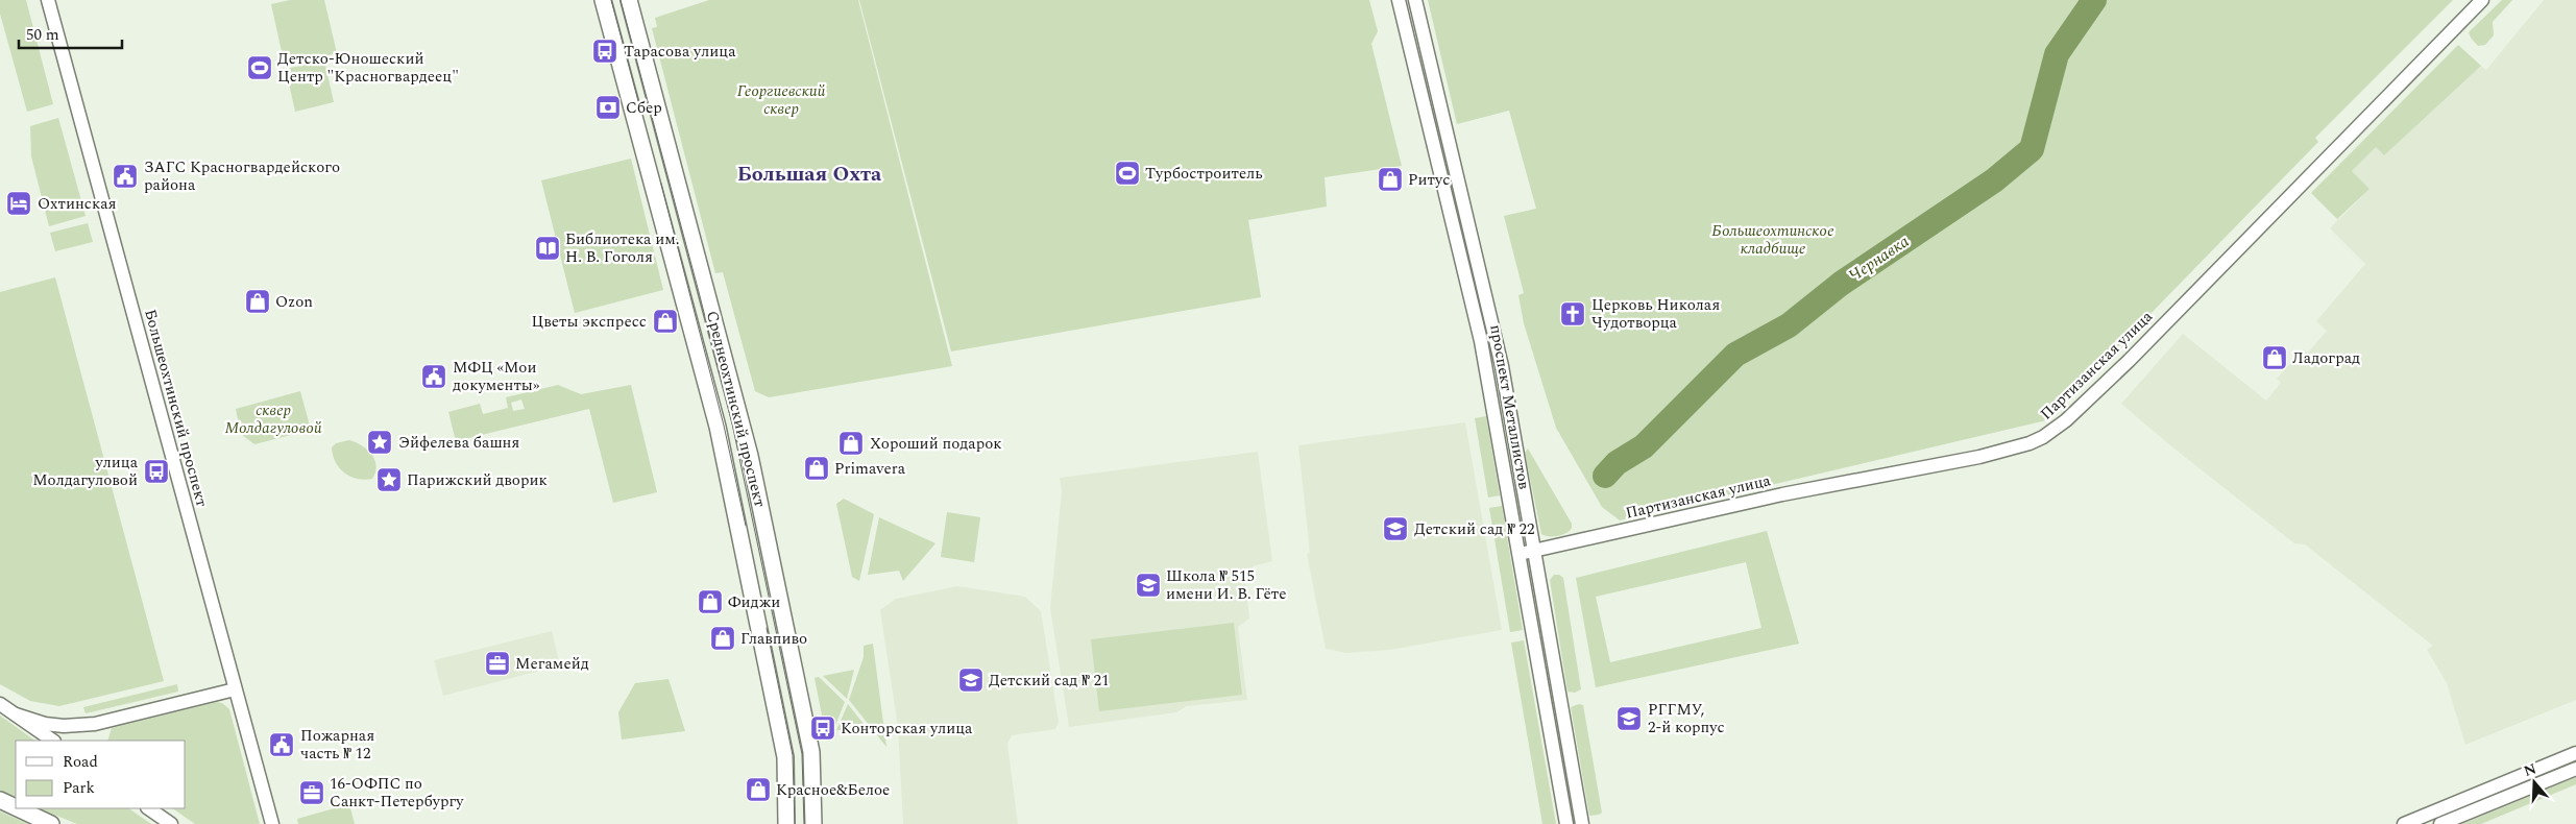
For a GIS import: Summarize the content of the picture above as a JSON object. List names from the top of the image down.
{
  "streets": {
    "main road": ["Среднеохтинский проспект"],
    "street": ["Партизанская улица", "проспект Металлистов", "Большеохтинский проспект"]
  },
  "crossings": [
    ["Партизанская улица", "проспект Металлистов"]
  ],
  "districts": ["Большая Охта"],
  "water": ["Чернавка"],
  "parks": ["Георгиевский сквер", "Большеохтинское кладбище", "сквер Молдагуловой"],
  "places": {
    "bus stop": ["Тарасова улица", "улица Молдагуловой", "Конторская улица"],
    "sports": ["Детско-Юношеский Центр \"Красногвардеец\"", "Турбостроитель"],
    "bank": ["Сбер"],
    "public building": ["ЗАГС Красногвардейского района", "МФЦ «Мои документы»", "Пожарная часть № 12"],
    "shop": [
      "Ритус",
      "Ozon",
      "Цветы экспресс",
      "Ладоград",
      "Хороший подарок",
      "Primavera",
      "Фиджи",
      "Главпиво",
      "Красное&Белое"
    ],
    "hotel": ["Охтинская"],
    "library": ["Библиотека им. Н. В. Гоголя"],
    "church": ["Церковь Николая Чудотворца"],
    "place": ["Эйфелева башня", "Парижский дворик"],
    "school or university": [
      "Детский сад № 22",
      "Школа № 515 имени И. В. Гёте",
      "Детский сад № 21",
      "РГГМУ, 2-й корпус"
    ],
    "office": ["Мегамейд", "16-ОФПС по Санкт-Петербургу"]
  },
  "legend": ["Road", "Park"],
  "scale_bar": "50 m",
  "north": "top"
}
